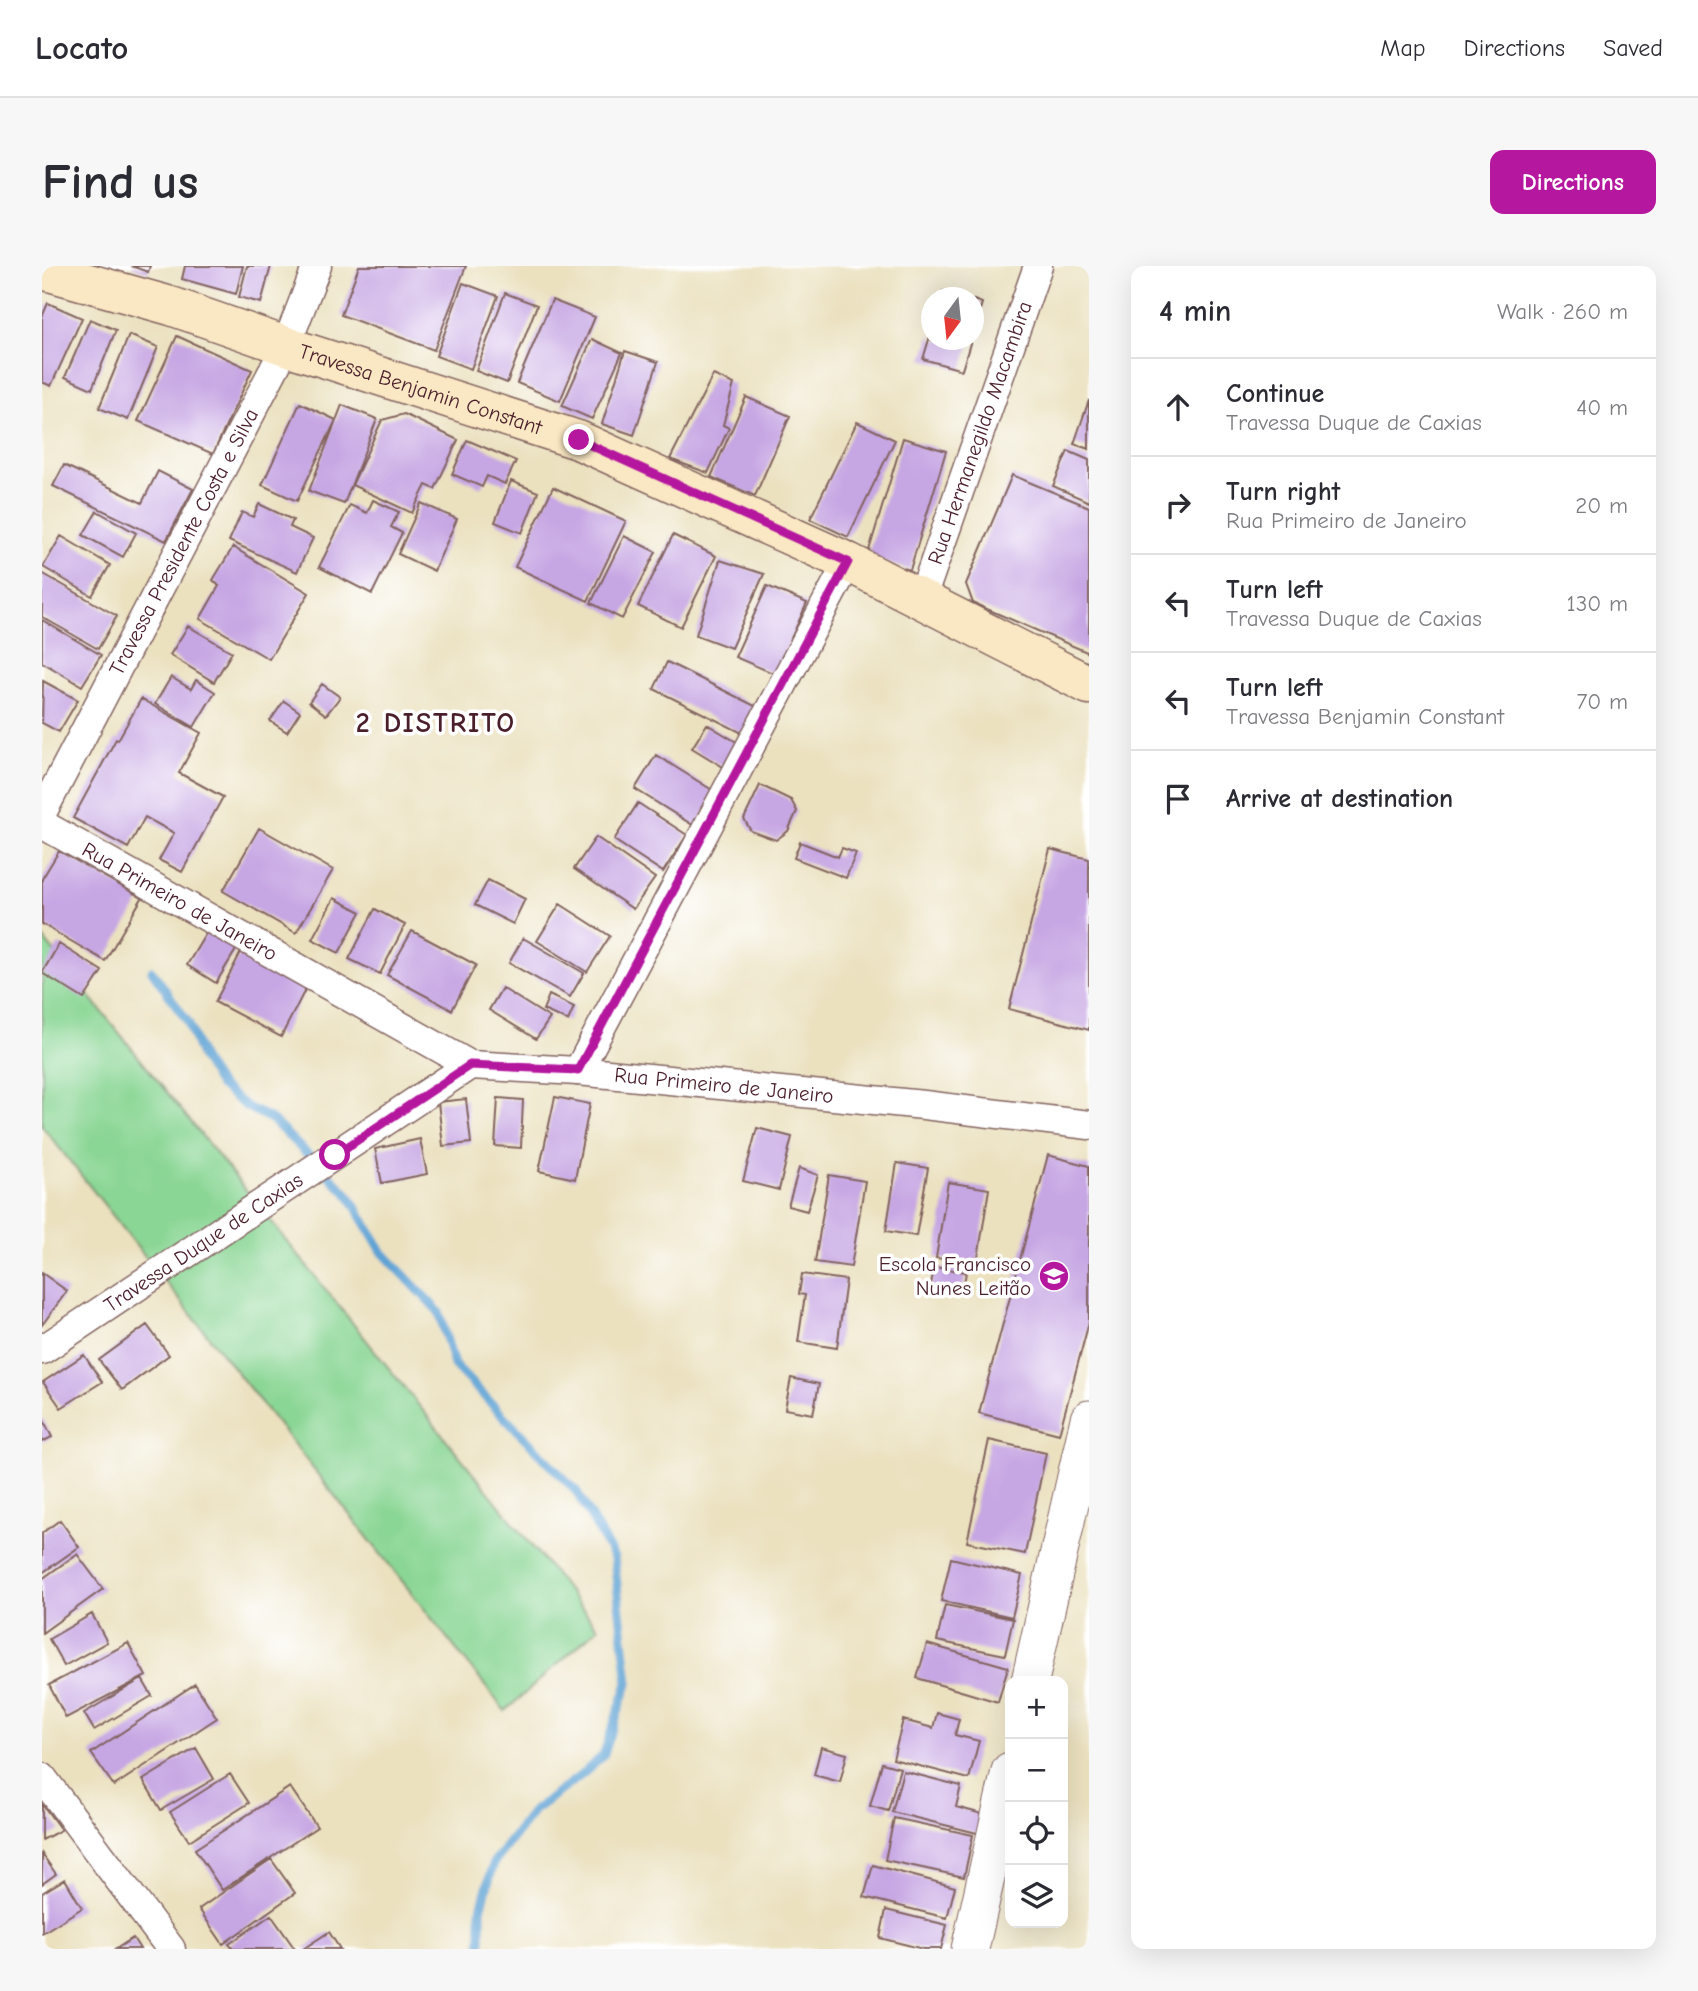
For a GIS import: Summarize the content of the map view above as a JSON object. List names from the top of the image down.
{
  "streets": {
    "main road": ["Travessa Benjamin Constant"],
    "street": [
      "Rua Hermanegildo Macambira",
      "Travessa Presidente Costa e Silva",
      "Rua Primeiro de Janeiro",
      "Travessa Duque de Caxias"
    ]
  },
  "crossings": [
    ["Travessa Benjamin Constant", "Rua Hermanegildo Macambira"],
    ["Travessa Benjamin Constant", "Travessa Presidente Costa e Silva"],
    ["Rua Primeiro de Janeiro", "Travessa Duque de Caxias"]
  ],
  "districts": ["2 DISTRITO"],
  "places": {
    "school or university": ["Escola Francisco Nunes Leitão"]
  },
  "north": "bottom",
  "page": {
    "header": "Locato",
    "nav": ["Map", "Directions", "Saved"],
    "buttons": "Directions",
    "title": "Find us",
    "heading": ["4 min", "Walk · 260 m"],
    "list": [
      ["Continue", "Travessa Duque de Caxias", "40 m"],
      ["Turn right", "Rua Primeiro de Janeiro", "20 m"],
      ["Turn left", "Travessa Duque de Caxias", "130 m"],
      ["Turn left", "Travessa Benjamin Constant", "70 m"],
      "Arrive at destination"
    ],
    "map_buttons": ["+", "−"]
  }
}
